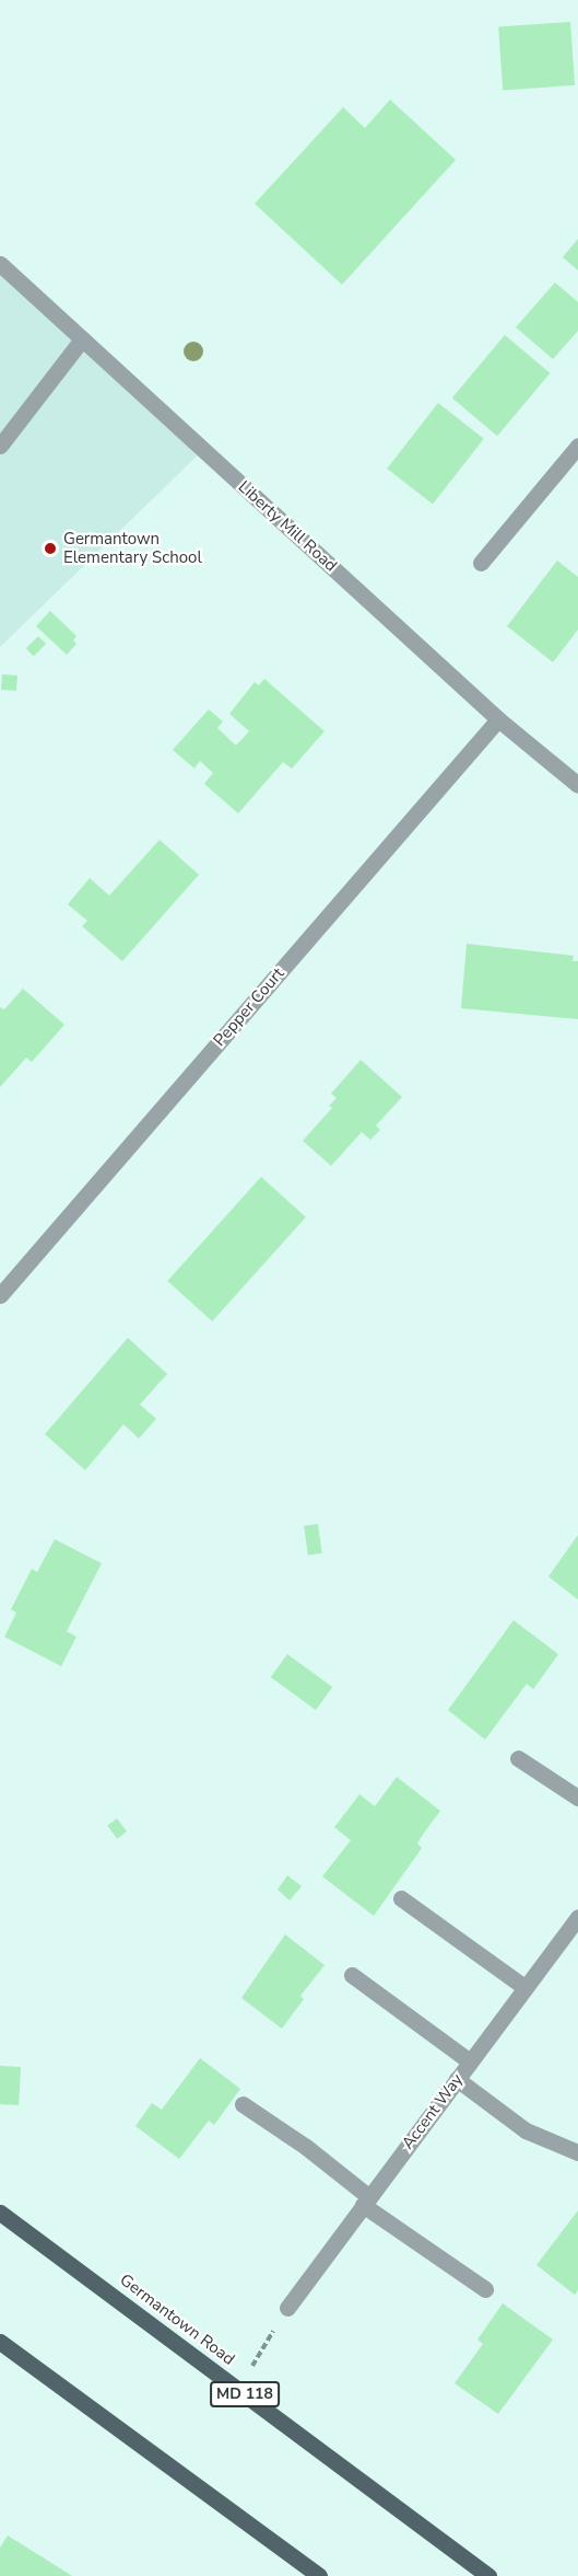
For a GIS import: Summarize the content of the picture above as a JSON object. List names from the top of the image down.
{
  "streets": {
    "main road": ["Germantown Road", "MD 118"],
    "street": ["Liberty Mill Road", "Pepper Court", "Accent Way"]
  },
  "crossings": [
    ["Liberty Mill Road", "Pepper Court"]
  ],
  "places": ["Germantown Elementary School"]
}
